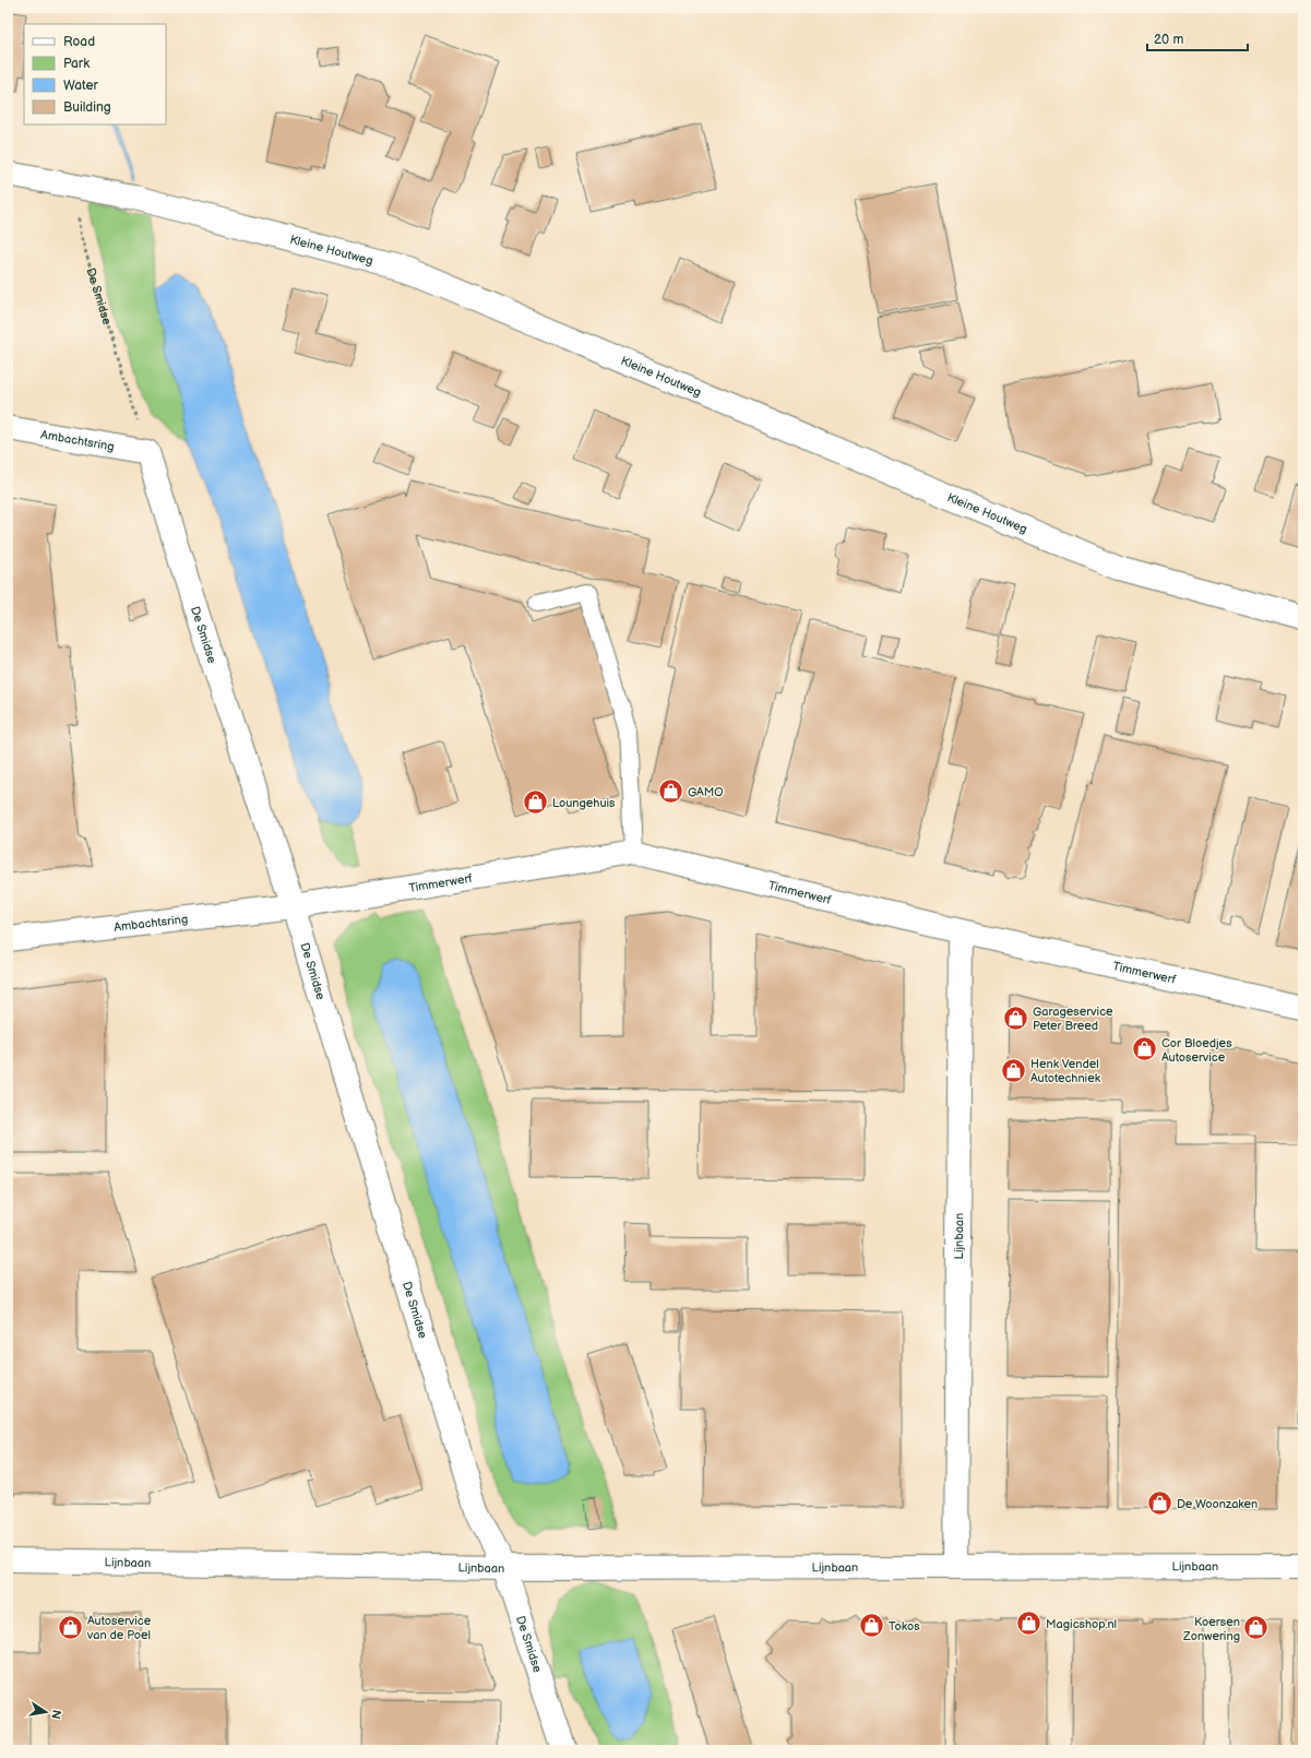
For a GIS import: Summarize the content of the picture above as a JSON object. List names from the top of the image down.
{
  "streets": {
    "street": [
      "Kleine Houtweg",
      "De Smidse",
      "Ambachtsring",
      "Timmerwerf",
      "Lijnbaan"
    ]
  },
  "crossings": [
    ["Kleine Houtweg", "De Smidse"],
    ["De Smidse", "Ambachtsring"],
    ["De Smidse", "Timmerwerf"],
    ["De Smidse", "Lijnbaan"],
    ["Ambachtsring", "Timmerwerf"],
    ["Timmerwerf", "Lijnbaan"]
  ],
  "places": {
    "shop": [
      "GAMO",
      "Loungehuis",
      "Garageservice Peter Breed",
      "Cor Bloedjes Autoservice",
      "Henk Vendel Autotechniek",
      "De Woonzaken",
      "Magicshop.nl",
      "Tokos",
      "Autoservice van de Poel",
      "Koersen Zonwering"
    ]
  },
  "legend": [
    "Road",
    "Park",
    "Water",
    "Building"
  ],
  "scale_bar": "20 m",
  "north": "right"
}
